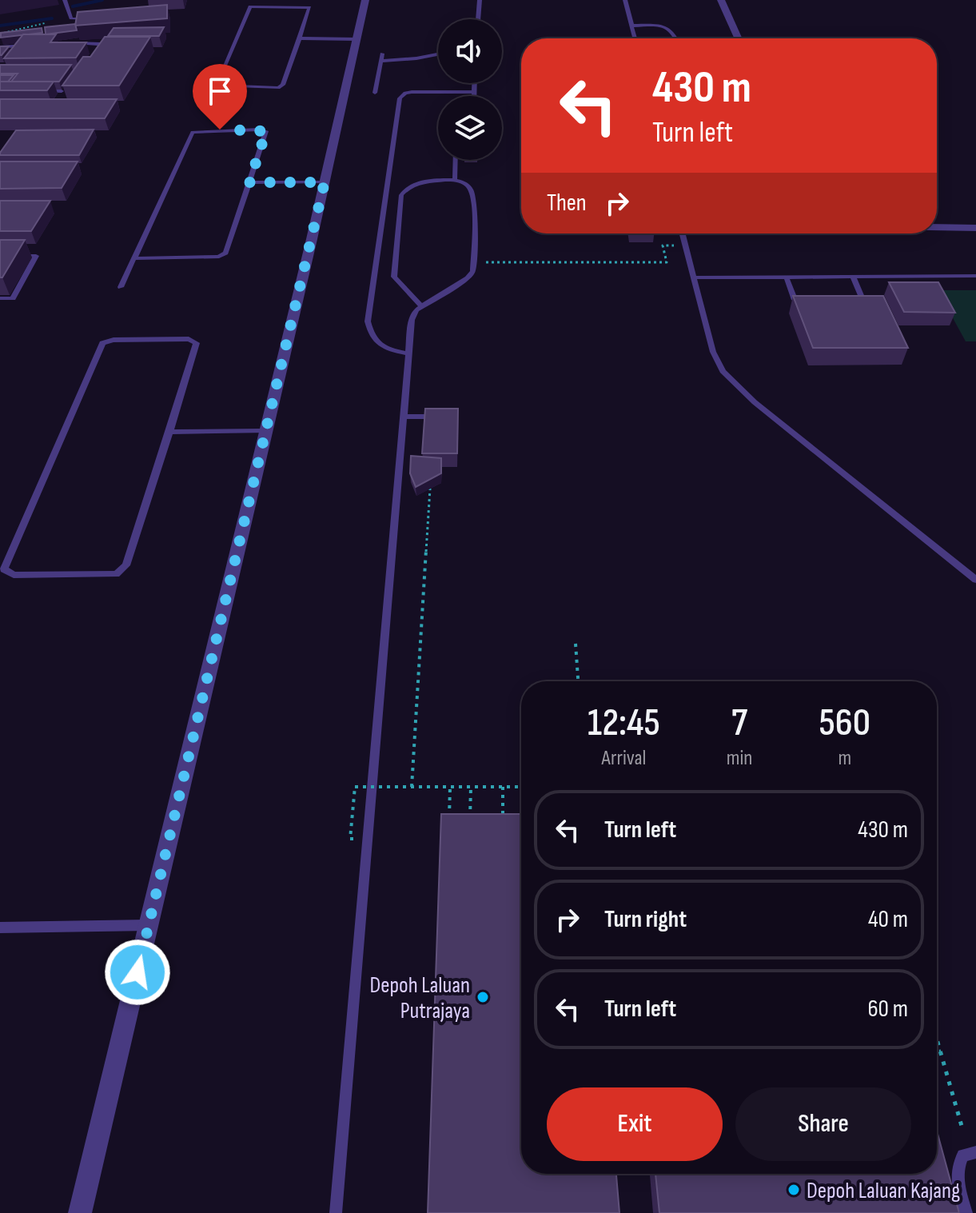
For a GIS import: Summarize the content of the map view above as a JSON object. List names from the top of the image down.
{
  "places": ["Depoh Laluan Putrajaya", "Depoh Laluan Kajang"],
  "page": {
    "turn": ["430 m", "Turn left"],
    "then": "Then",
    "eta": [
      "12:45",
      "Arrival",
      "7",
      "min",
      "560",
      "m"
    ],
    "list": [
      {
        "name": "Turn left",
        "value": "430 m"
      },
      {
        "name": "Turn right",
        "value": "40 m"
      },
      {
        "name": "Turn left",
        "value": "60 m"
      }
    ],
    "buttons": ["Exit", "Share"]
  }
}
